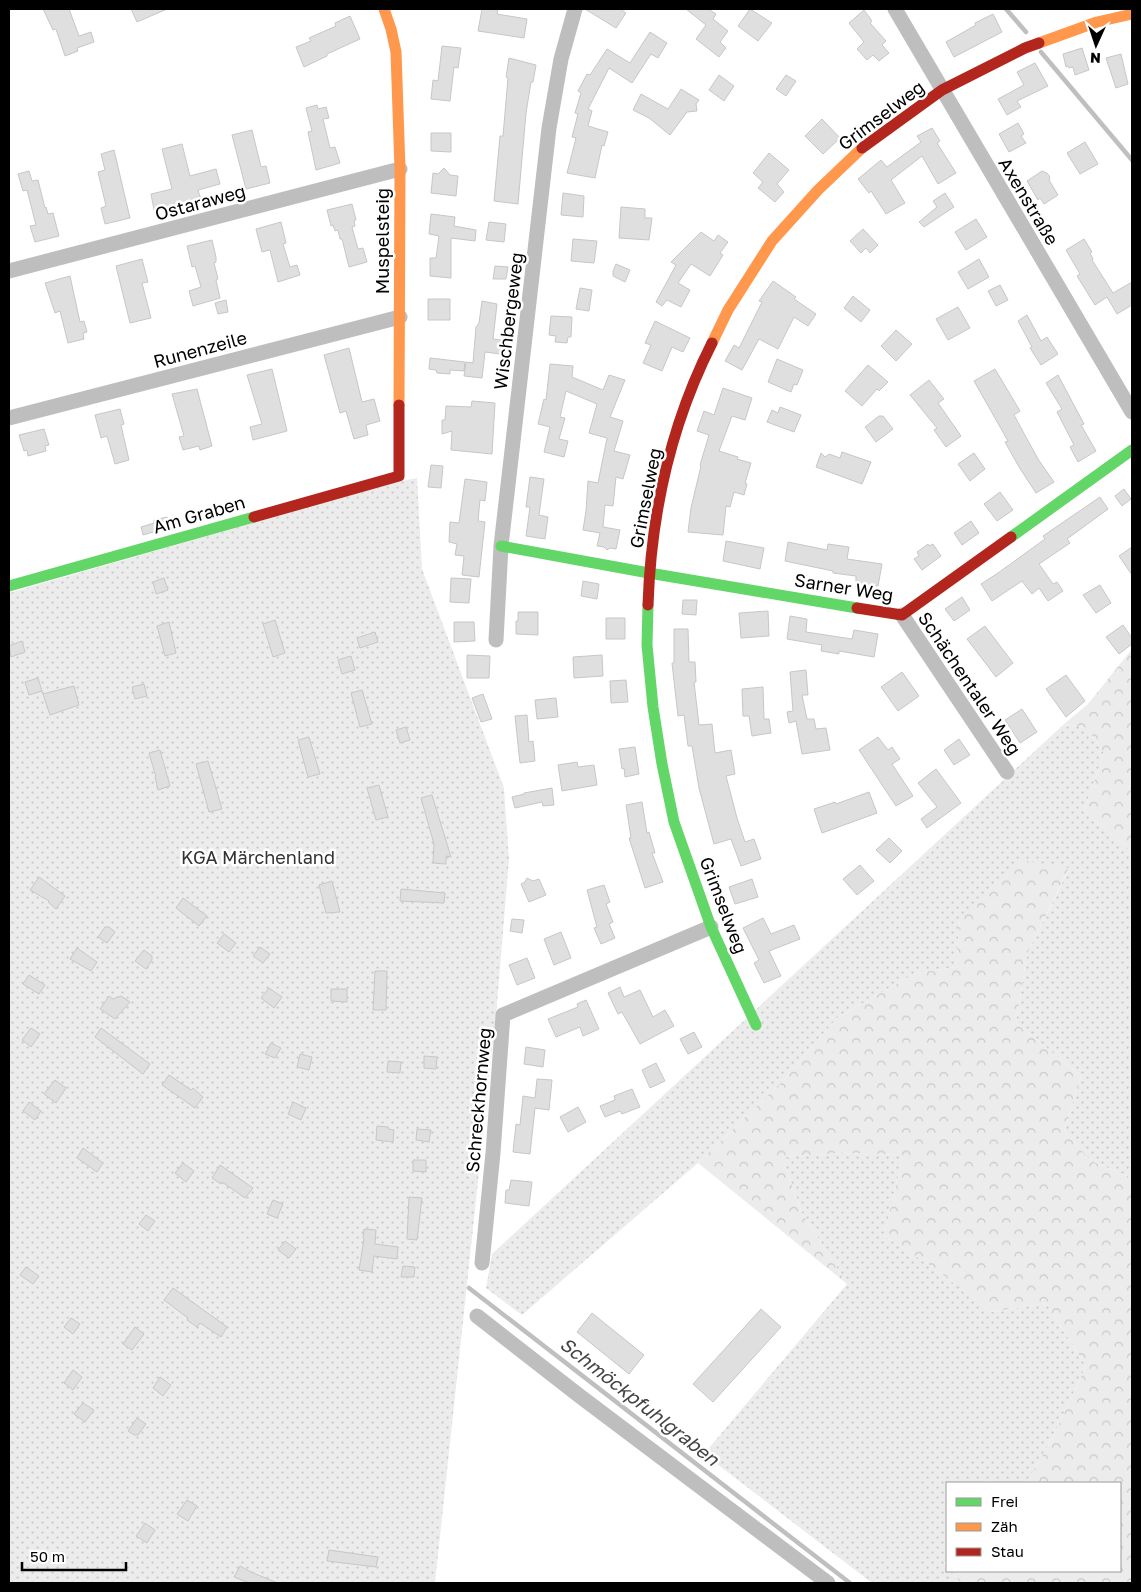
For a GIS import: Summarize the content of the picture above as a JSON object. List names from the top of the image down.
{
  "streets": {
    "street": [
      "Grimselweg",
      "Axenstraße",
      "Ostaraweg",
      "Muspelsteig",
      "Wischbergeweg",
      "Runenzeile",
      "Am Graben",
      "Sarner Weg",
      "Schächentaler Weg",
      "Schreckhornweg"
    ]
  },
  "crossings": [
    ["Grimselweg", "Axenstraße"],
    ["Grimselweg", "Sarner Weg"],
    ["Grimselweg", "Schreckhornweg"],
    ["Ostaraweg", "Muspelsteig"],
    ["Muspelsteig", "Runenzeile"],
    ["Muspelsteig", "Am Graben"],
    ["Wischbergeweg", "Sarner Weg"],
    ["Sarner Weg", "Schächentaler Weg"]
  ],
  "water": ["Schmöckpfuhlgraben"],
  "parks": ["KGA Märchenland"],
  "legend": ["Frei", "Zäh", "Stau"],
  "scale_bar": "50 m",
  "north": "bottom"
}
